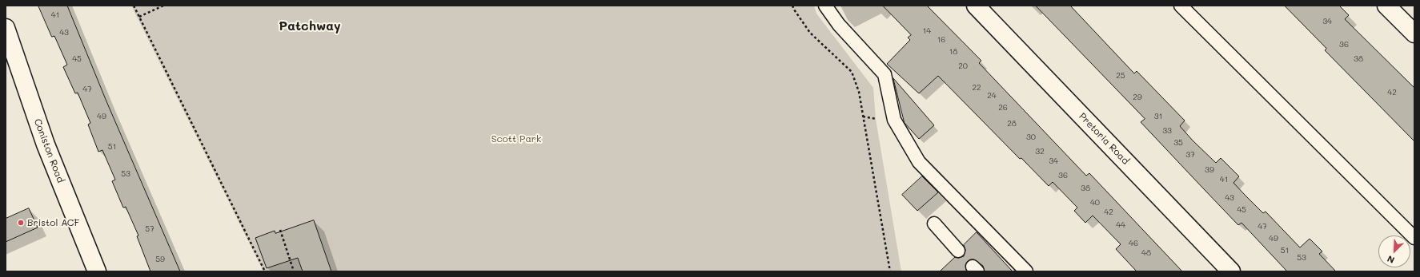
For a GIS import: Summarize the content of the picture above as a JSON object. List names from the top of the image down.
{
  "streets": {
    "street": ["Pretoria Road", "Coniston Road"]
  },
  "districts": ["Patchway"],
  "parks": ["Scott Park"],
  "places": ["Bristol ACF"],
  "house_numbers": [
    "41",
    "34",
    "14",
    "43",
    "16",
    "36",
    "18",
    "45",
    "38",
    "20",
    "25",
    "22",
    "47",
    "42",
    "24",
    "29",
    "26",
    "49",
    "31",
    "28",
    "33",
    "30",
    "35",
    "51",
    "32",
    "37",
    "34",
    "39",
    "53",
    "36",
    "41",
    "38",
    "43",
    "40",
    "45",
    "42",
    "44",
    "47",
    "57",
    "49",
    "46",
    "51",
    "48",
    "53",
    "59"
  ],
  "north": "bottom left"
}
